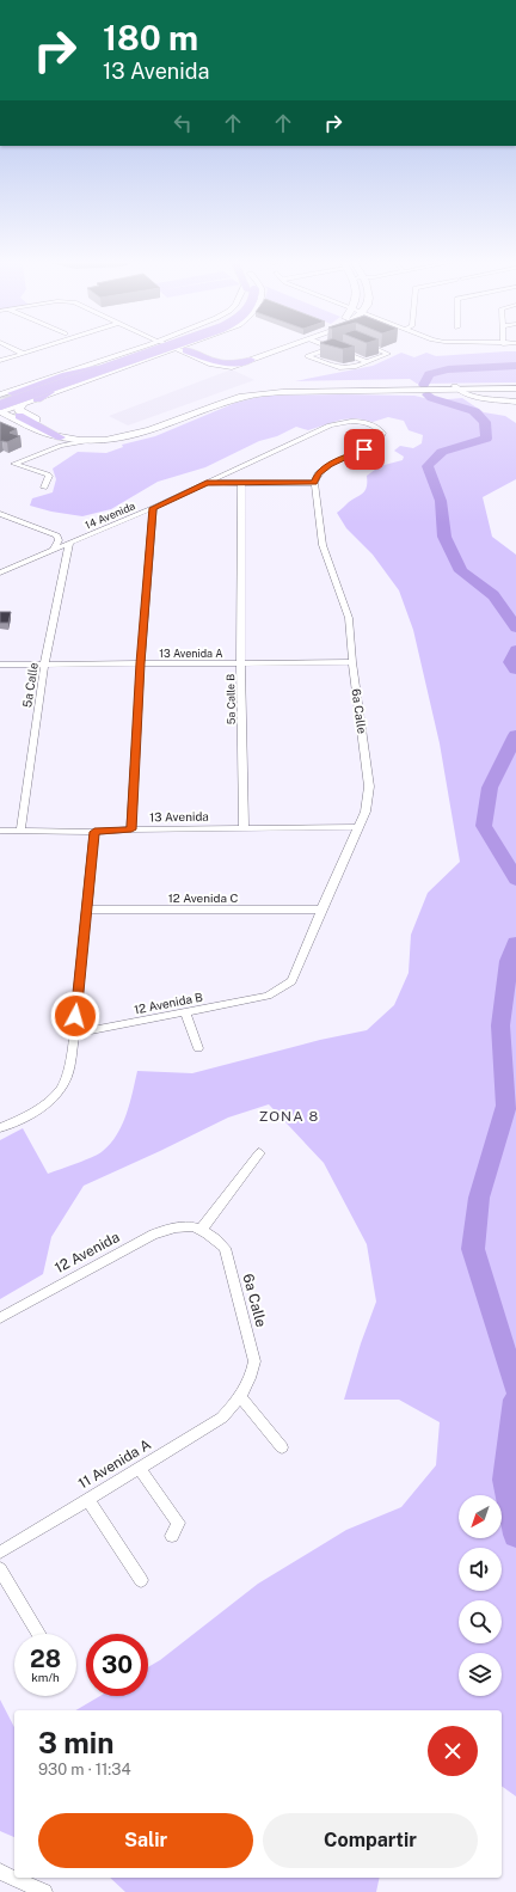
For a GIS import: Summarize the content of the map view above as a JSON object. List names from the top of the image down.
{
  "streets": {
    "street": [
      "14 Avenida",
      "13 Avenida A",
      "5a Calle",
      "5a Calle B",
      "6a Calle",
      "13 Avenida",
      "12 Avenida C",
      "12 Avenida B",
      "12 Avenida",
      "11 Avenida A"
    ]
  },
  "crossings": [
    ["14 Avenida", "5a Calle"],
    ["14 Avenida", "5a Calle B"],
    ["14 Avenida", "6a Calle"],
    ["13 Avenida A", "5a Calle"],
    ["13 Avenida A", "5a Calle B"],
    ["13 Avenida A", "6a Calle"],
    ["5a Calle", "13 Avenida"],
    ["5a Calle B", "13 Avenida"],
    ["6a Calle", "13 Avenida"],
    ["6a Calle", "12 Avenida C"],
    ["6a Calle", "12 Avenida B"],
    ["6a Calle", "12 Avenida"],
    ["6a Calle", "11 Avenida A"]
  ],
  "districts": ["ZONA 8"],
  "north": "bottom left",
  "page": {
    "turn": ["180 m", "13 Avenida"],
    "speed": "28 km/h",
    "limit": "30",
    "heading": ["3 min", "930 m · 11:34"],
    "buttons": ["Salir", "Compartir"]
  }
}
